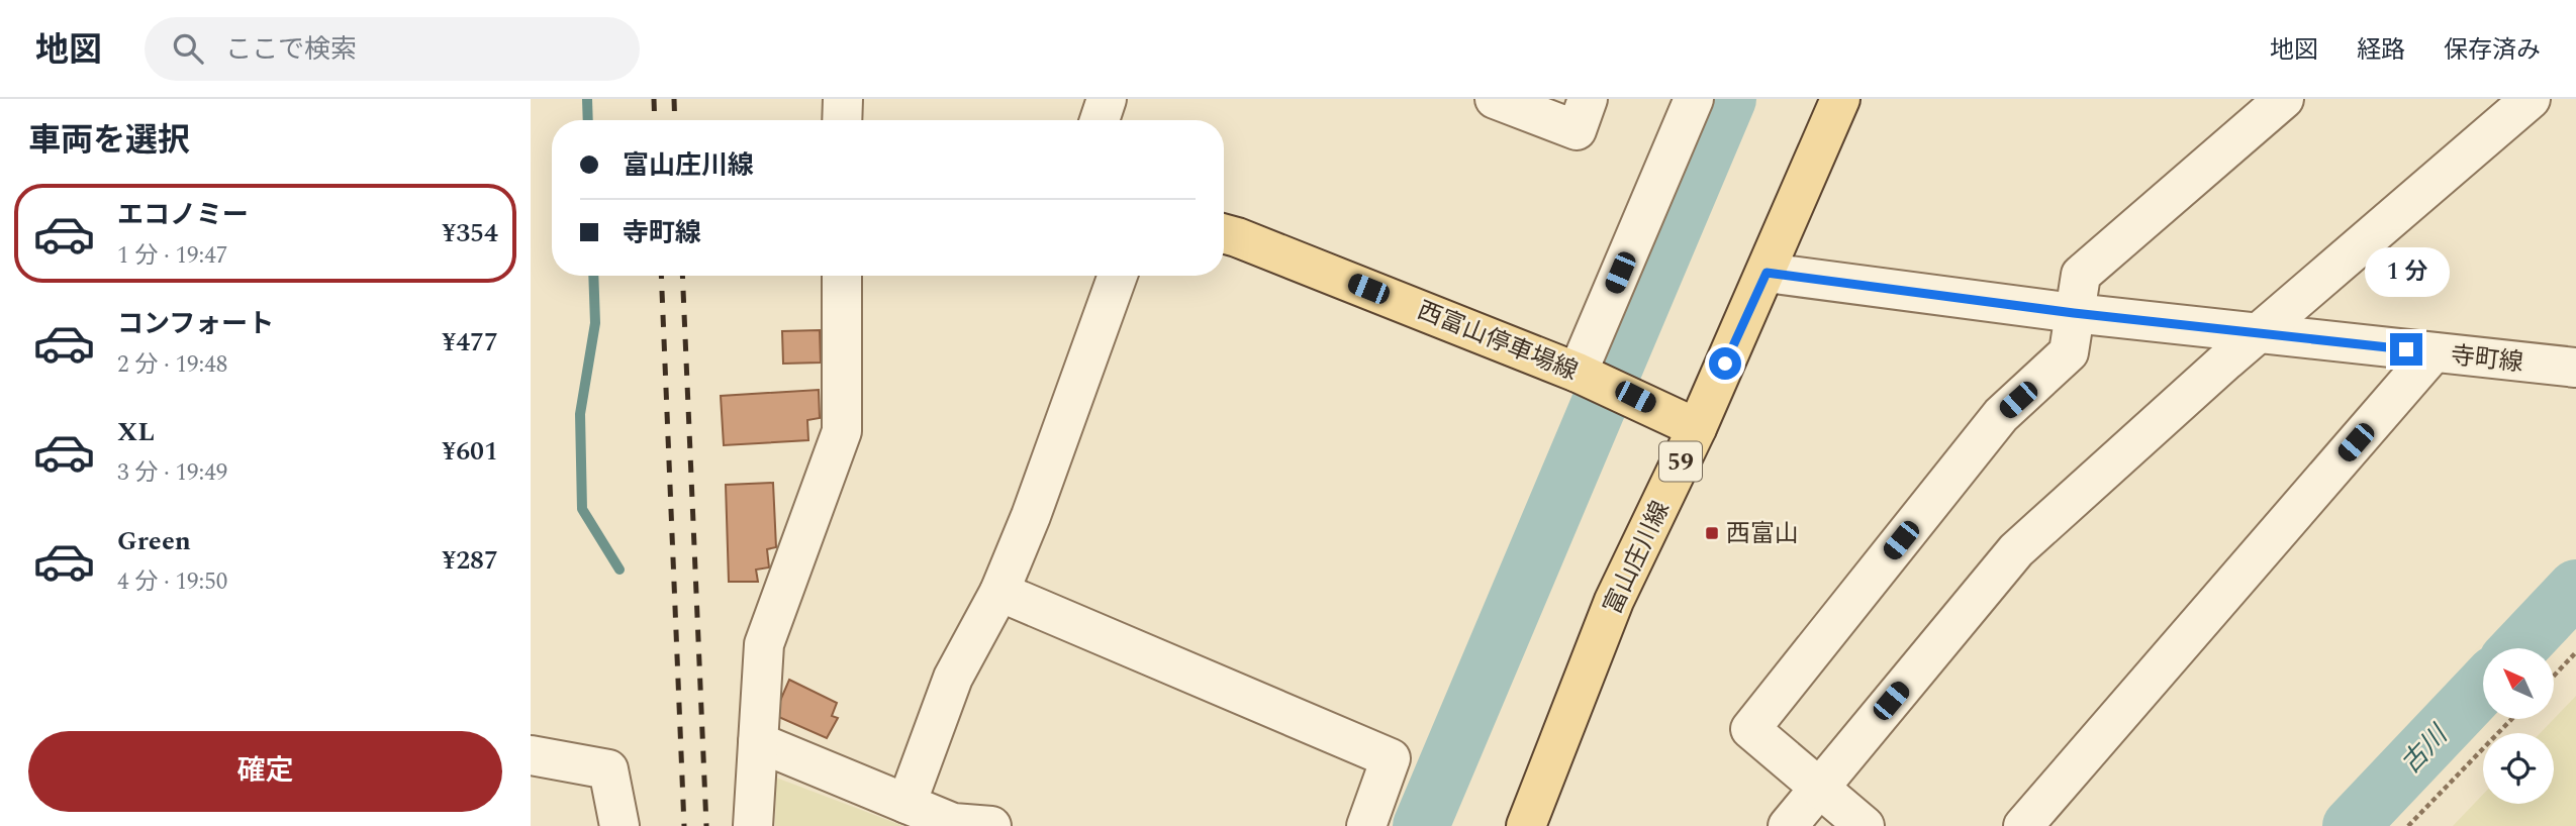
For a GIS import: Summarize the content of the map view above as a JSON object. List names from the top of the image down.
{
  "streets": {
    "main road": ["西富山停車場線", "59", "富山庄川線"],
    "street": ["寺町線"]
  },
  "crossings": [
    ["西富山停車場線", "富山庄川線"],
    ["寺町線", "富山庄川線"]
  ],
  "water": ["古川"],
  "places": {
    "transit": ["西富山"]
  },
  "north": "top left",
  "page": {
    "header": "地図",
    "search": "ここで検索",
    "nav": ["地図", "経路", "保存済み"],
    "heading": "車両を選択",
    "banner": ["富山庄川線", "寺町線"],
    "list": [
      {
        "name": "エコノミー",
        "note": "1 分 · 19:47",
        "value": "¥354"
      },
      {
        "name": "コンフォート",
        "note": "2 分 · 19:48",
        "value": "¥477"
      },
      {
        "name": "XL",
        "note": "3 分 · 19:49",
        "value": "¥601"
      },
      {
        "name": "Green",
        "note": "4 分 · 19:50",
        "value": "¥287"
      }
    ],
    "bubble": "1 分",
    "buttons": "確定"
  }
}
